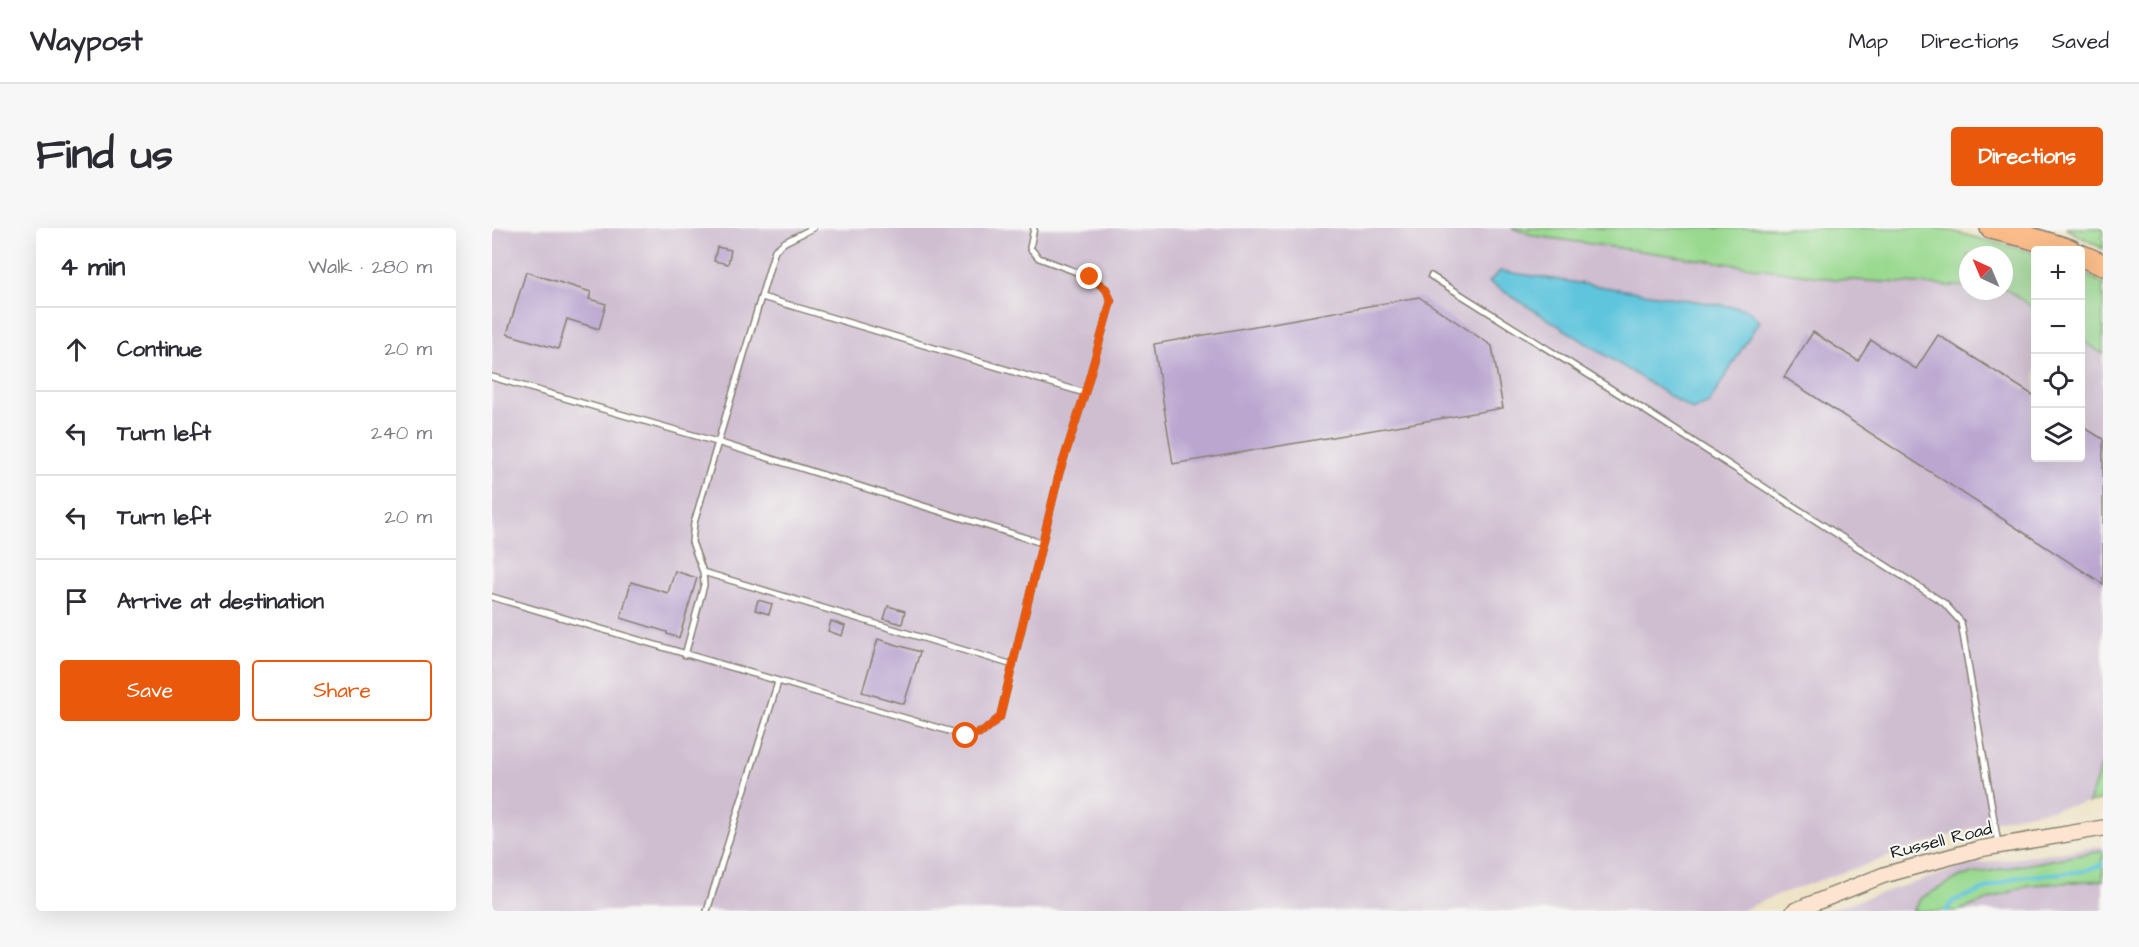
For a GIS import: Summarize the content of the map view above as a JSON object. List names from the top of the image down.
{
  "streets": {
    "main road": ["Russell Road"]
  },
  "north": "top left",
  "page": {
    "header": "Waypost",
    "nav": ["Map", "Directions", "Saved"],
    "title": "Find us",
    "buttons": [
      "Directions",
      ["Save", "Share"]
    ],
    "heading": ["4 min", "Walk · 280 m"],
    "map_buttons": ["+", "−"],
    "list": [
      ["Continue", "20 m"],
      ["Turn left", "240 m"],
      ["Turn left", "20 m"],
      "Arrive at destination"
    ]
  }
}
